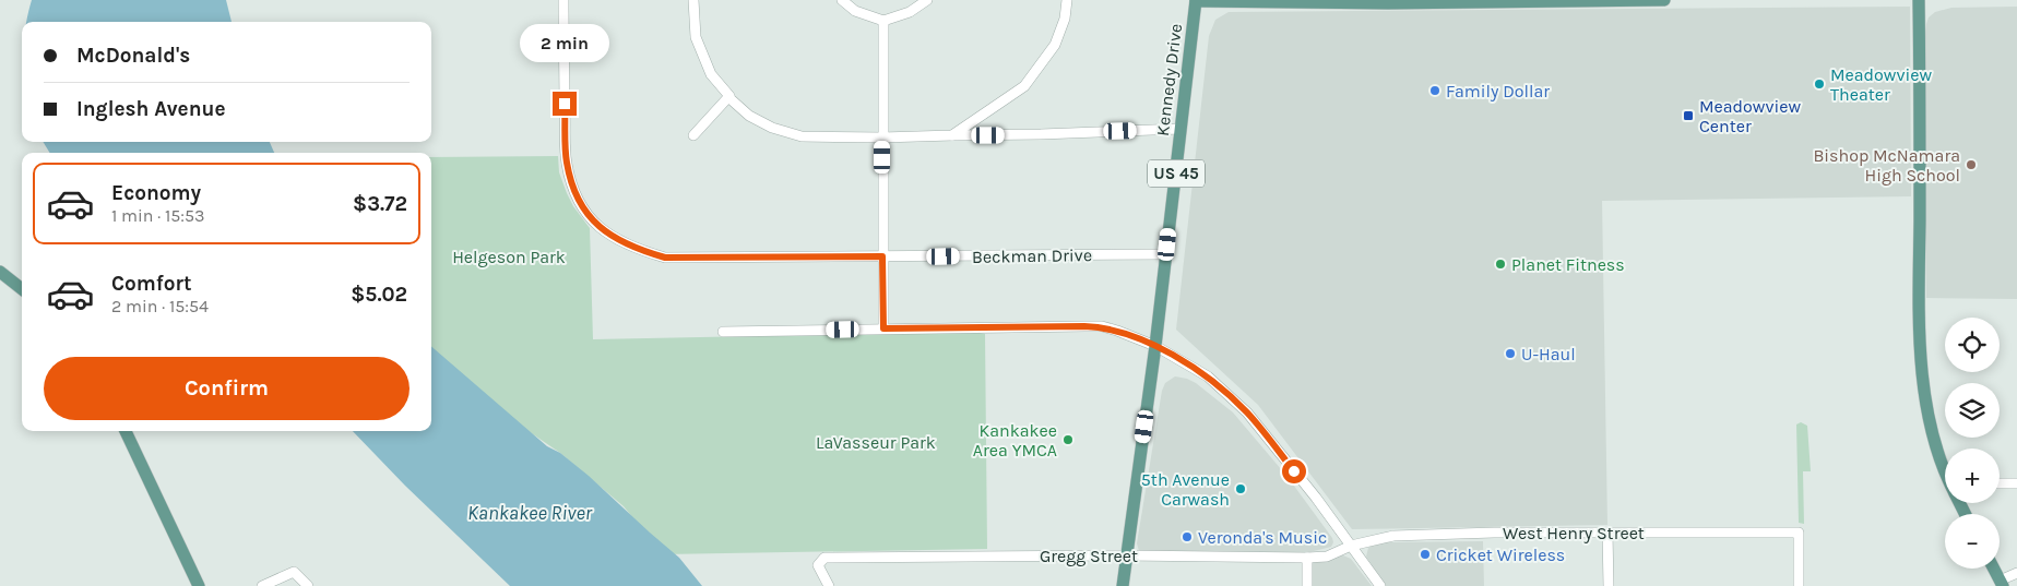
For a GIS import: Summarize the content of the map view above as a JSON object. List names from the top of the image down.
{
  "streets": {
    "main road": ["Kennedy Drive", "US 45"],
    "street": ["Beckman Drive", "West Henry Street", "Gregg Street"]
  },
  "crossings": [
    ["Kennedy Drive", "Beckman Drive"],
    ["Kennedy Drive", "Gregg Street"],
    ["West Henry Street", "Gregg Street"]
  ],
  "water": ["Kankakee River"],
  "parks": ["Helgeson Park", "LaVasseur Park"],
  "places": {
    "other": [
      "Meadowview Theater",
      "Family Dollar",
      "Bishop McNamara High School",
      "Planet Fitness",
      "U-Haul",
      "Kankakee Area YMCA",
      "5th Avenue Carwash",
      "Veronda's Music",
      "Cricket Wireless"
    ],
    "transit": ["Meadowview Center"]
  },
  "page": {
    "banner": ["McDonald's", "Inglesh Avenue"],
    "bubble": "2 min",
    "list": [
      {
        "name": "Economy",
        "note": "1 min · 15:53",
        "value": "$3.72"
      },
      {
        "name": "Comfort",
        "note": "2 min · 15:54",
        "value": "$5.02"
      }
    ],
    "map_buttons": ["+", "−"],
    "buttons": "Confirm"
  }
}
